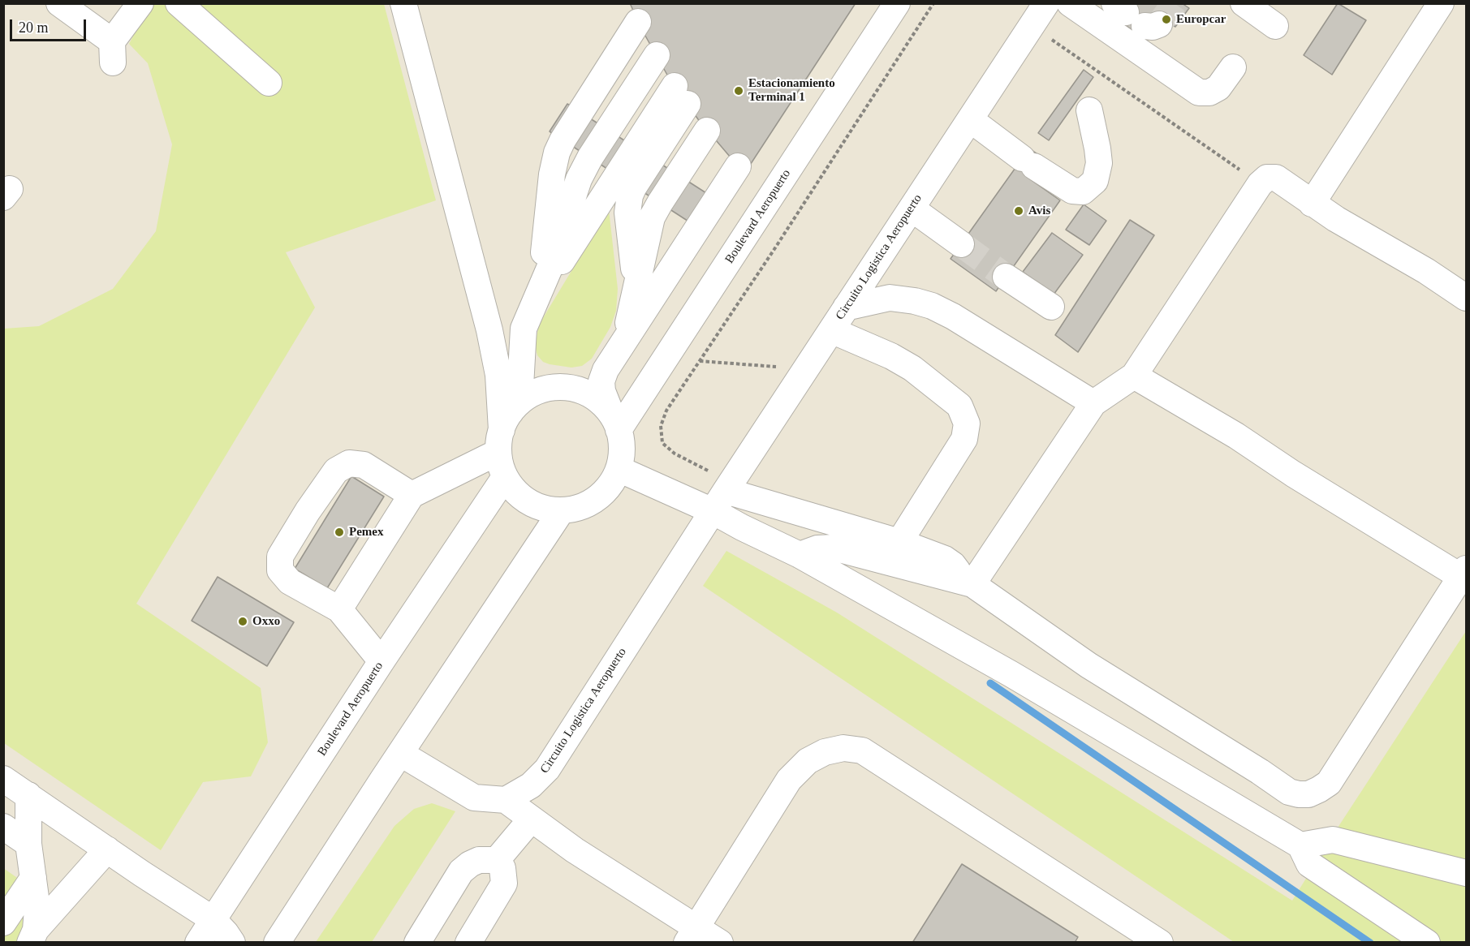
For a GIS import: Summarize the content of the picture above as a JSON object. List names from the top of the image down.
{
  "streets": {
    "street": ["Boulevard Aeropuerto", "Circuito Logistica Aeropuerto"]
  },
  "places": [
    "Europcar",
    "Estacionamiento Terminal 1",
    "Avis",
    "Pemex",
    "Oxxo"
  ],
  "scale_bar": "20 m"
}
